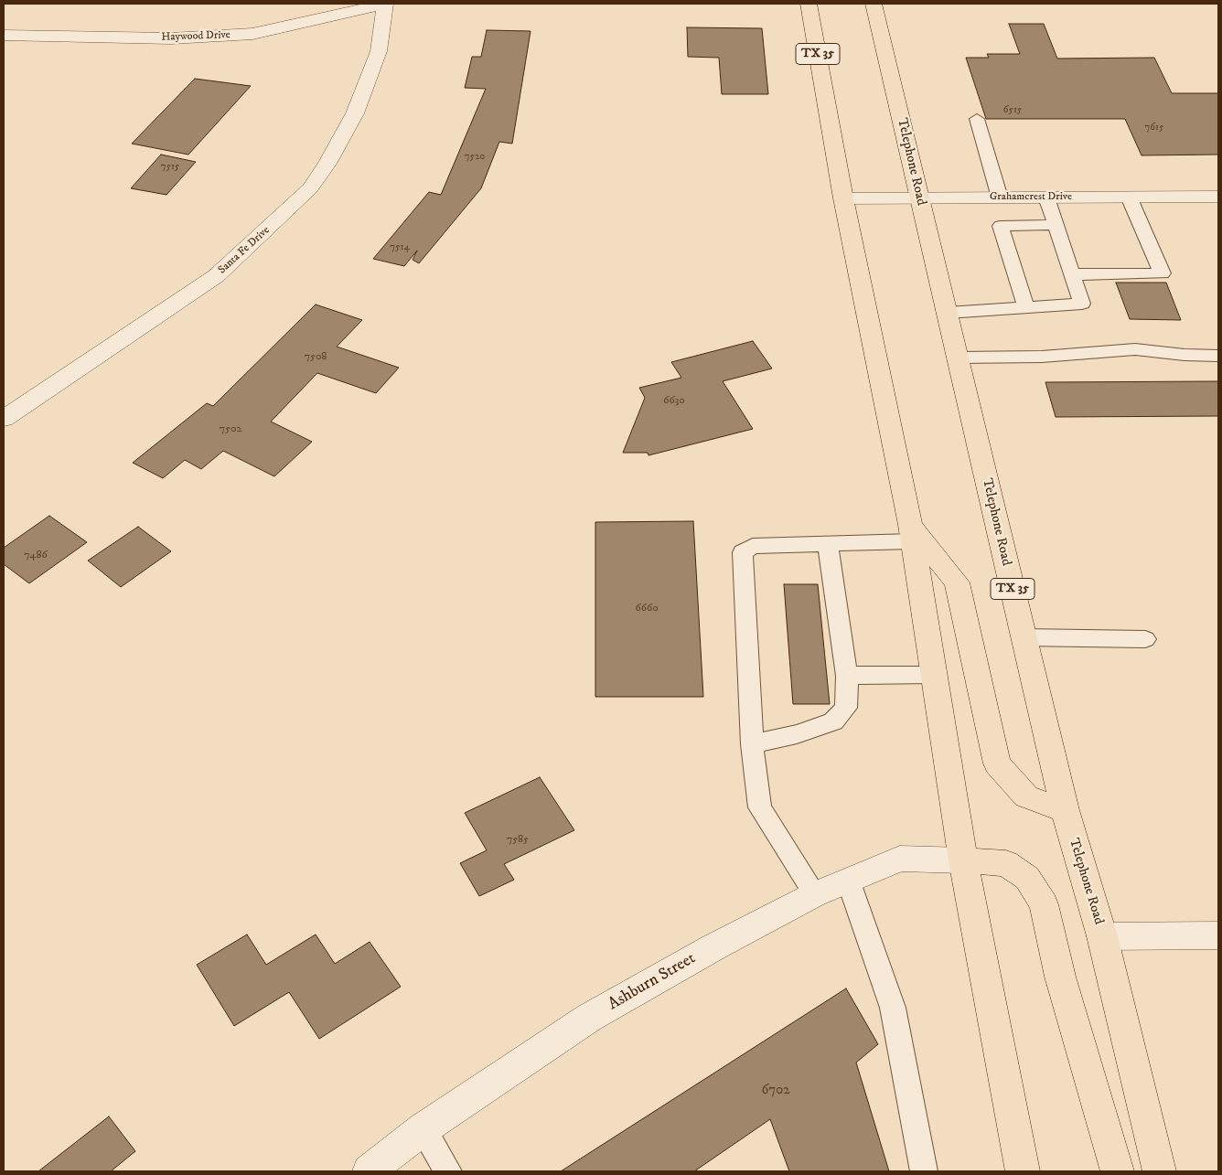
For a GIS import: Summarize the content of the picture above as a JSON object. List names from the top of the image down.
{
  "streets": {
    "main road": ["TX 35", "Telephone Road"],
    "street": [
      "Haywood Drive",
      "Grahamcrest Drive",
      "Santa Fe Drive",
      "Ashburn Street"
    ]
  },
  "crossings": [
    ["Haywood Drive", "Santa Fe Drive"],
    ["TX 35", "Grahamcrest Drive"],
    ["TX 35", "Ashburn Street"],
    ["Telephone Road", "Grahamcrest Drive"]
  ],
  "house_numbers": [
    "6515",
    "7615",
    "7520",
    "7515",
    "7514",
    "7508",
    "6630",
    "7502",
    "7486",
    "6660",
    "7585",
    "6702"
  ]
}
